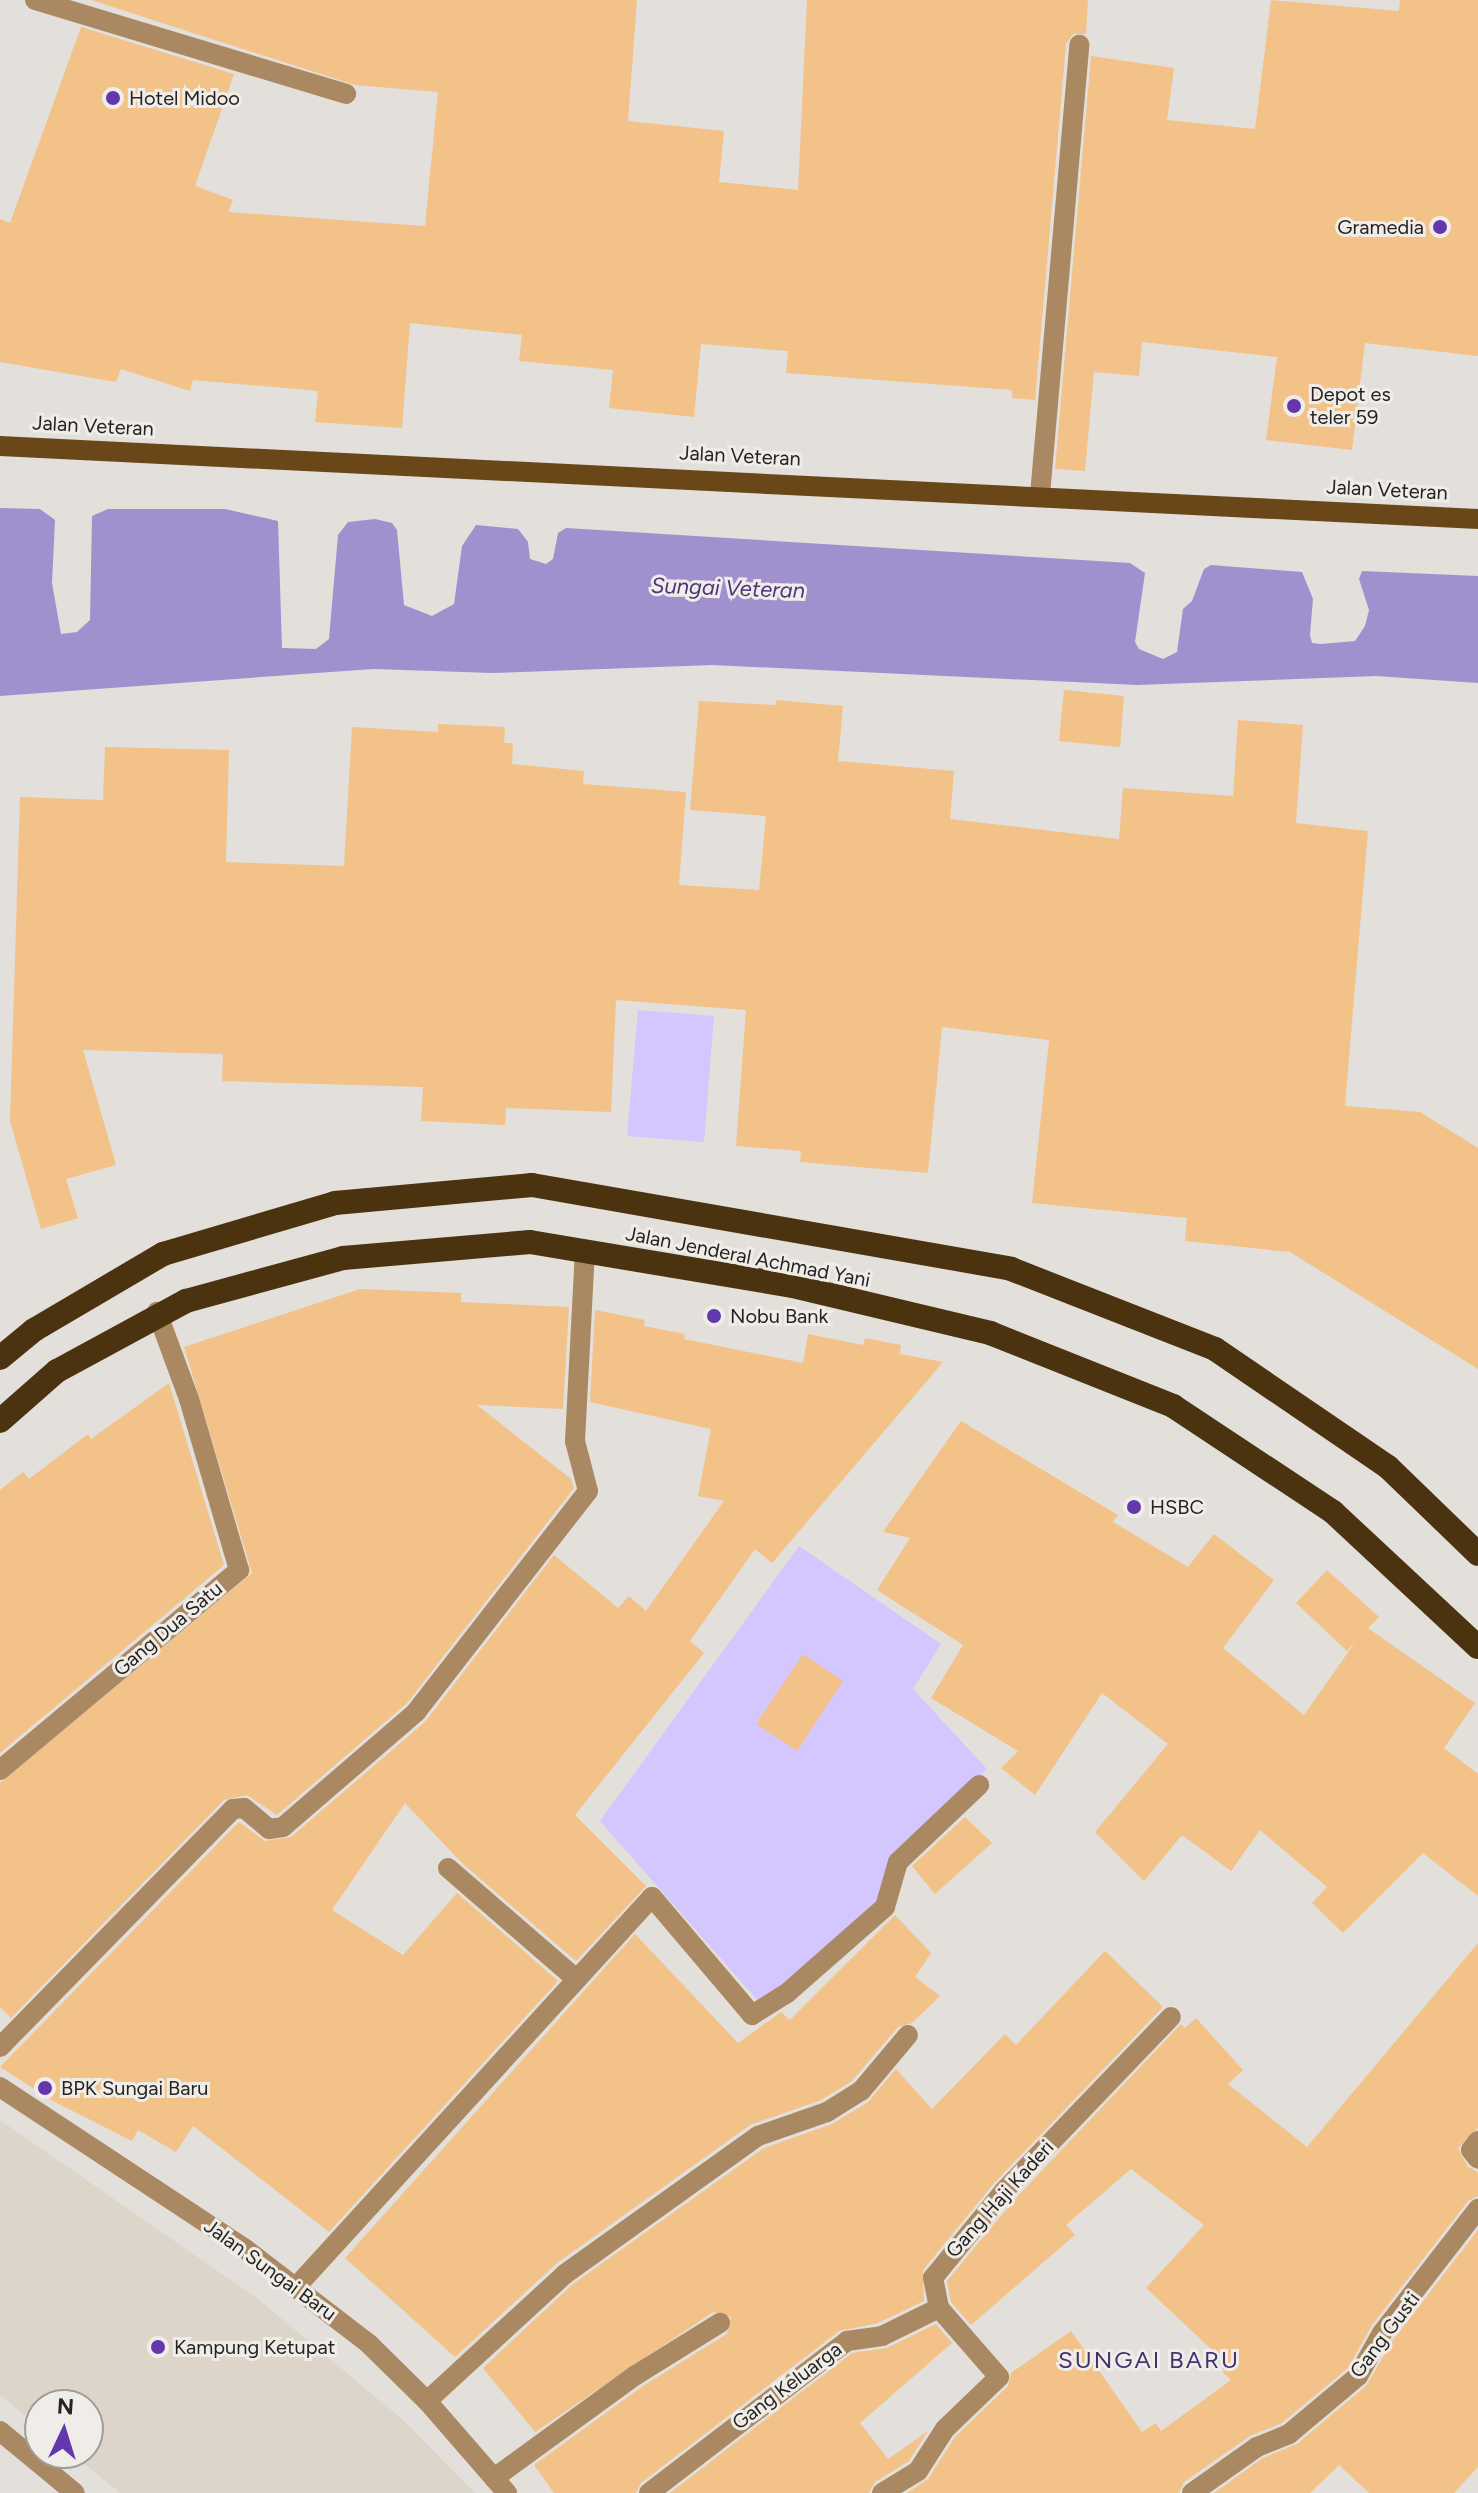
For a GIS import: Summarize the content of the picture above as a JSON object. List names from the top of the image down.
{
  "streets": {
    "highway": ["Jalan Jenderal Achmad Yani"],
    "main road": ["Jalan Veteran"],
    "street": [
      "Gang Dua Satu",
      "Gang Haji Kaderi",
      "Jalan Sungai Baru",
      "Gang Gusti",
      "Gang Keluarga"
    ]
  },
  "crossings": [
    ["Jalan Jenderal Achmad Yani", "Gang Dua Satu"],
    ["Gang Haji Kaderi", "Gang Keluarga"]
  ],
  "districts": ["SUNGAI BARU"],
  "water": ["Sungai Veteran"],
  "places": [
    "Hotel Midoo",
    "Gramedia",
    "Depot es teler 59",
    "Nobu Bank",
    "HSBC",
    "BPK Sungai Baru",
    "Kampung Ketupat"
  ],
  "north": "top"
}
